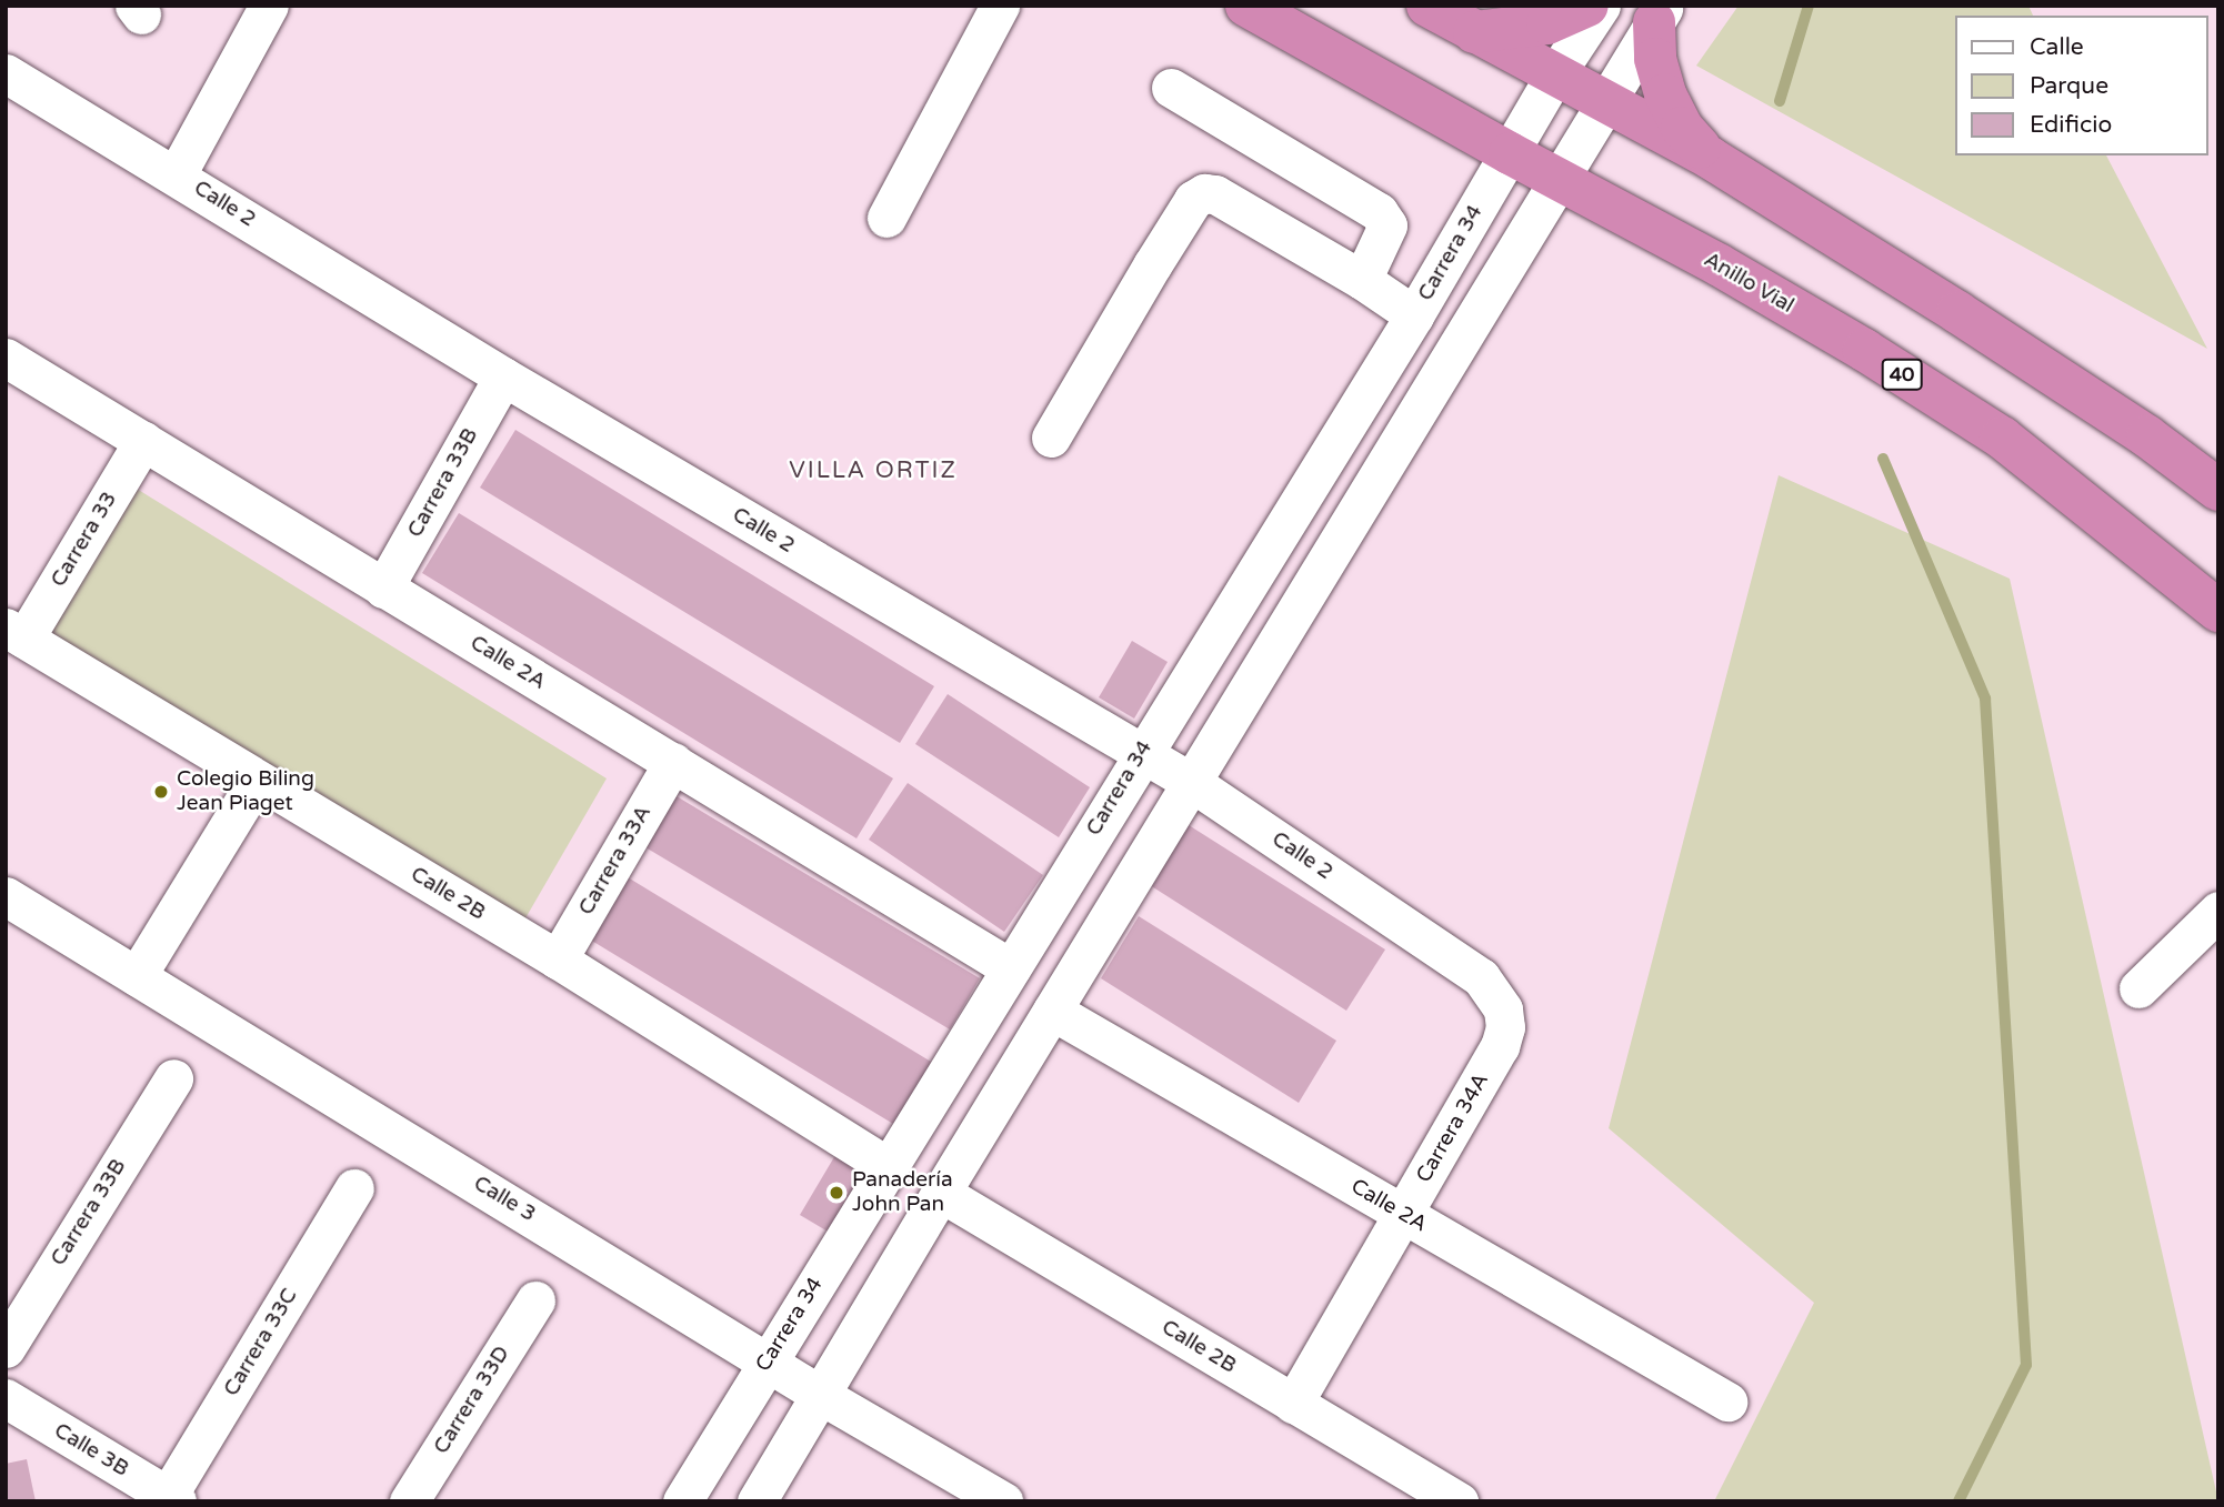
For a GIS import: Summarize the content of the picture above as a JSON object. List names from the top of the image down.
{
  "streets": {
    "highway": ["Anillo Vial", "40"],
    "street": [
      "Calle 2",
      "Carrera 34",
      "Carrera 33B",
      "Carrera 33",
      "Calle 2A",
      "Carrera 33A",
      "Calle 2B",
      "Carrera 34A",
      "Calle 3",
      "Carrera 33C",
      "Carrera 33D",
      "Calle 3B"
    ]
  },
  "crossings": [
    ["Calle 2", "Carrera 34"],
    ["Calle 2", "Carrera 33B"],
    ["Calle 2", "Carrera 34A"],
    ["Carrera 34", "Anillo Vial"],
    ["Carrera 34", "Calle 2A"],
    ["Carrera 34", "Calle 2B"],
    ["Carrera 34", "Calle 3"],
    ["Carrera 33B", "Calle 2A"],
    ["Carrera 33", "Calle 2A"],
    ["Carrera 33", "Calle 2B"],
    ["Calle 2A", "Carrera 33A"],
    ["Calle 2A", "Carrera 34A"],
    ["Carrera 33A", "Calle 2B"],
    ["Calle 2B", "Carrera 34A"],
    ["Carrera 33C", "Calle 3B"]
  ],
  "districts": ["VILLA ORTIZ"],
  "places": ["Colegio Biling Jean Piaget", "Panadería John Pan"],
  "legend": ["Calle", "Parque", "Edificio"]
}
